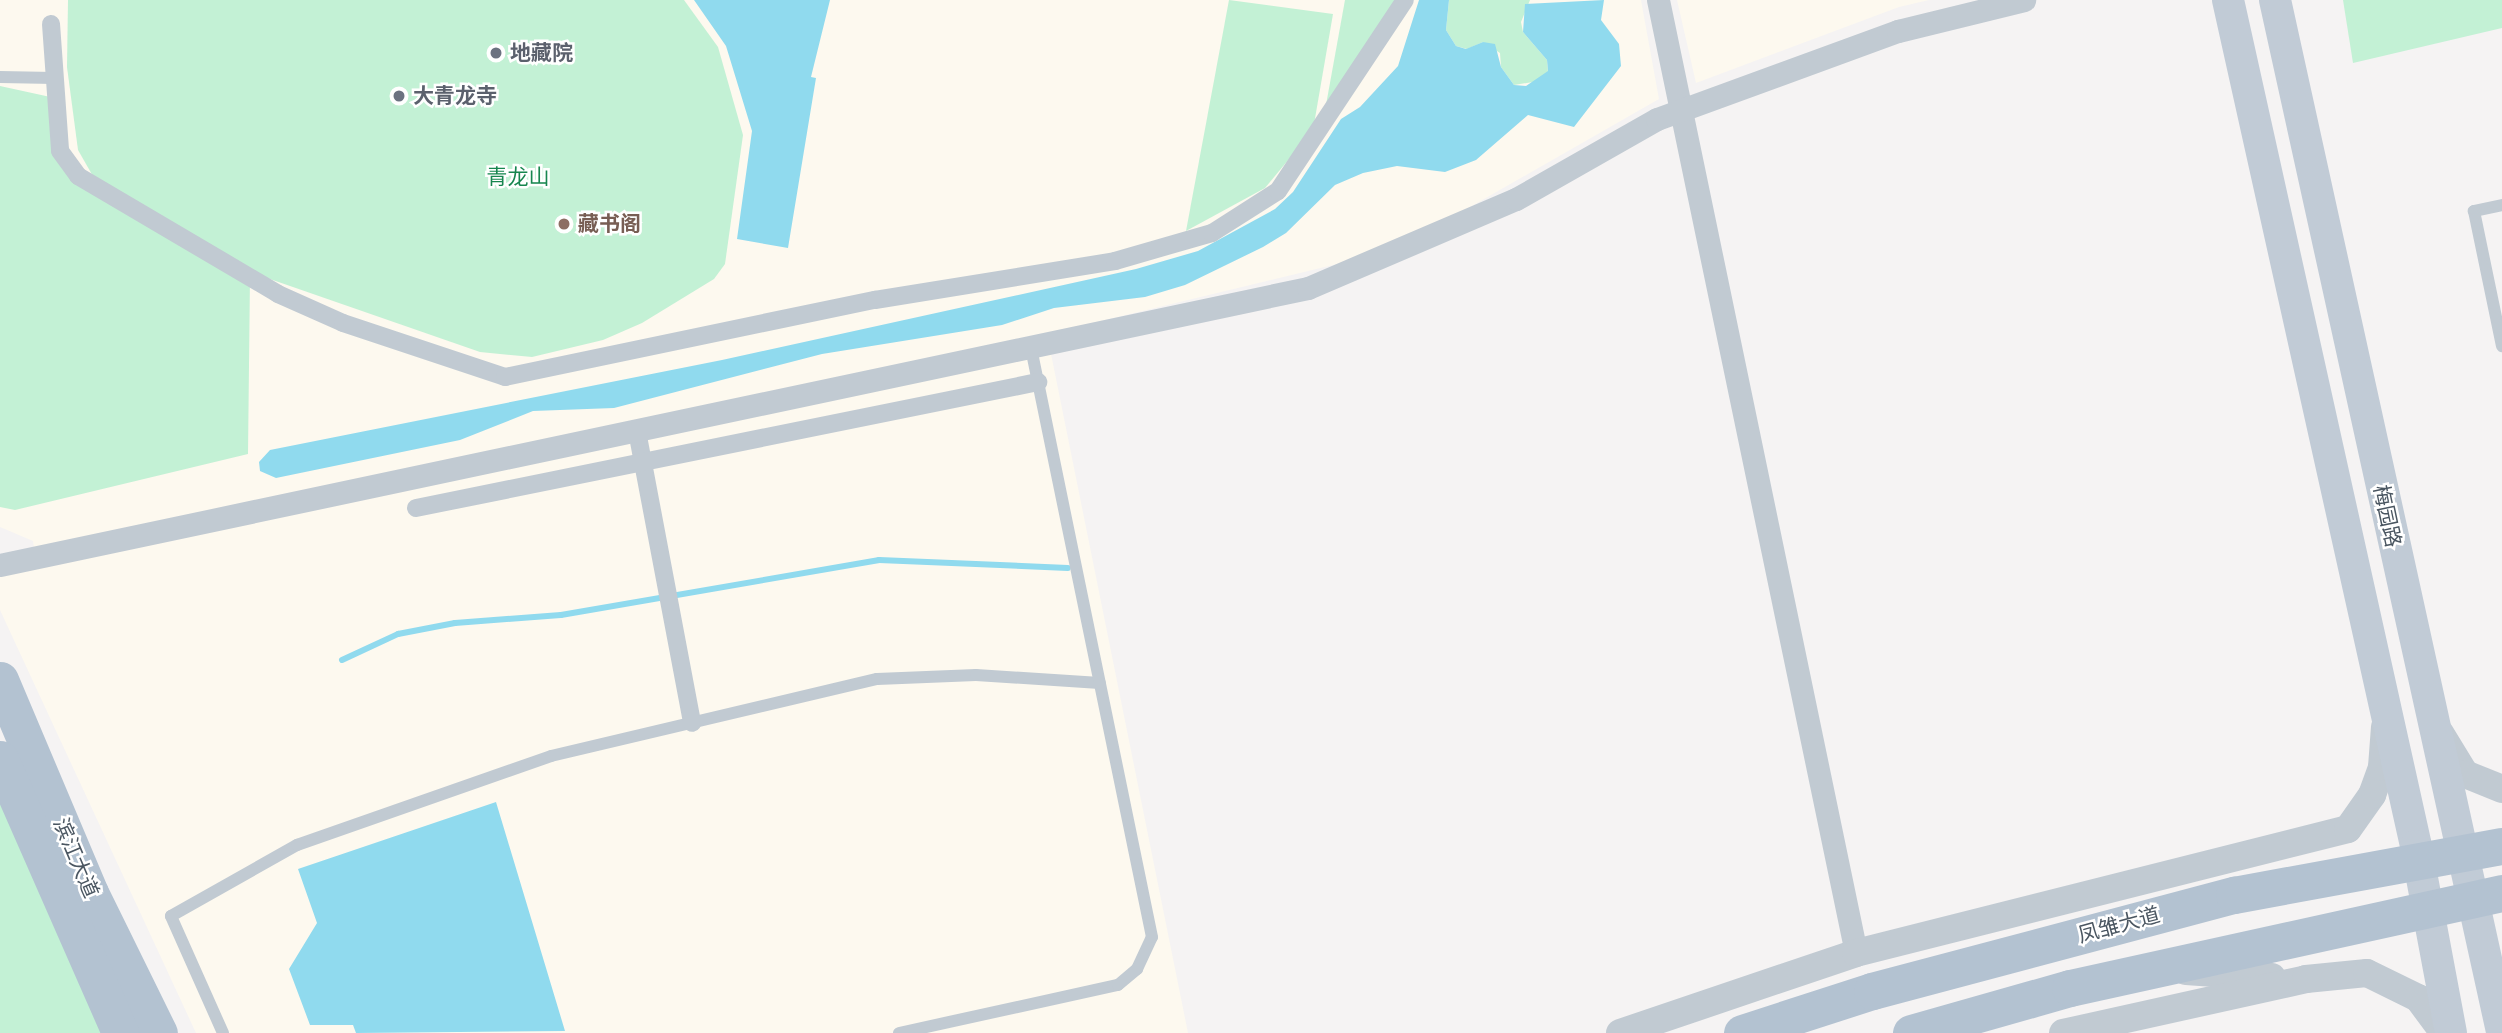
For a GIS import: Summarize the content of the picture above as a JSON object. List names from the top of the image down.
{
  "streets": {
    "main road": ["梅园路", "滨江大道", "凤雏大道"]
  },
  "crossings": [
    ["梅园路", "凤雏大道"]
  ],
  "parks": ["青龙山"],
  "places": ["地藏院", "大青龙寺", "藏书阁"]
}
